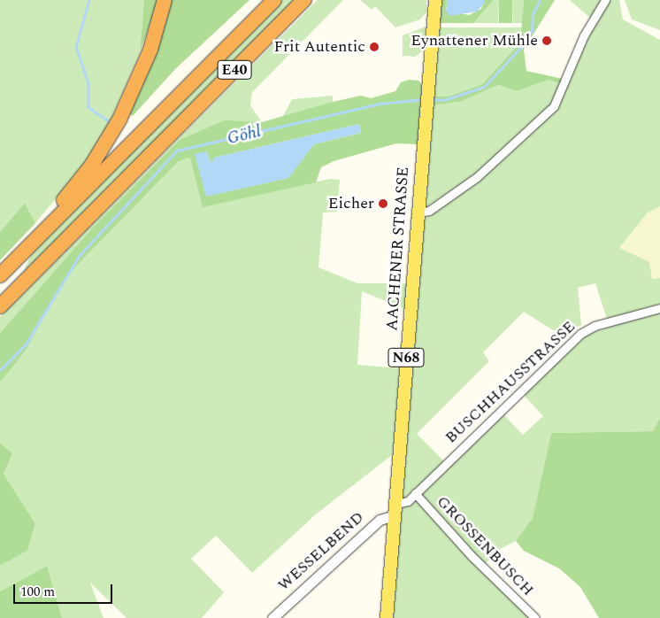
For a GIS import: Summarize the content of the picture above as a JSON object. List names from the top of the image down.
{
  "streets": {
    "highway": ["E40"],
    "main road": ["AACHENER STRASSE", "N68"],
    "street": ["BUSCHHAUSSTRASSE", "GROSSENBUSCH", "WESSELBEND"]
  },
  "crossings": [
    ["AACHENER STRASSE", "BUSCHHAUSSTRASSE"],
    ["AACHENER STRASSE", "WESSELBEND"],
    ["BUSCHHAUSSTRASSE", "GROSSENBUSCH"],
    ["BUSCHHAUSSTRASSE", "WESSELBEND"]
  ],
  "water": ["Göhl"],
  "places": ["Eynattener Mühle", "Frit Autentic", "Eicher"],
  "scale_bar": "100 m"
}
